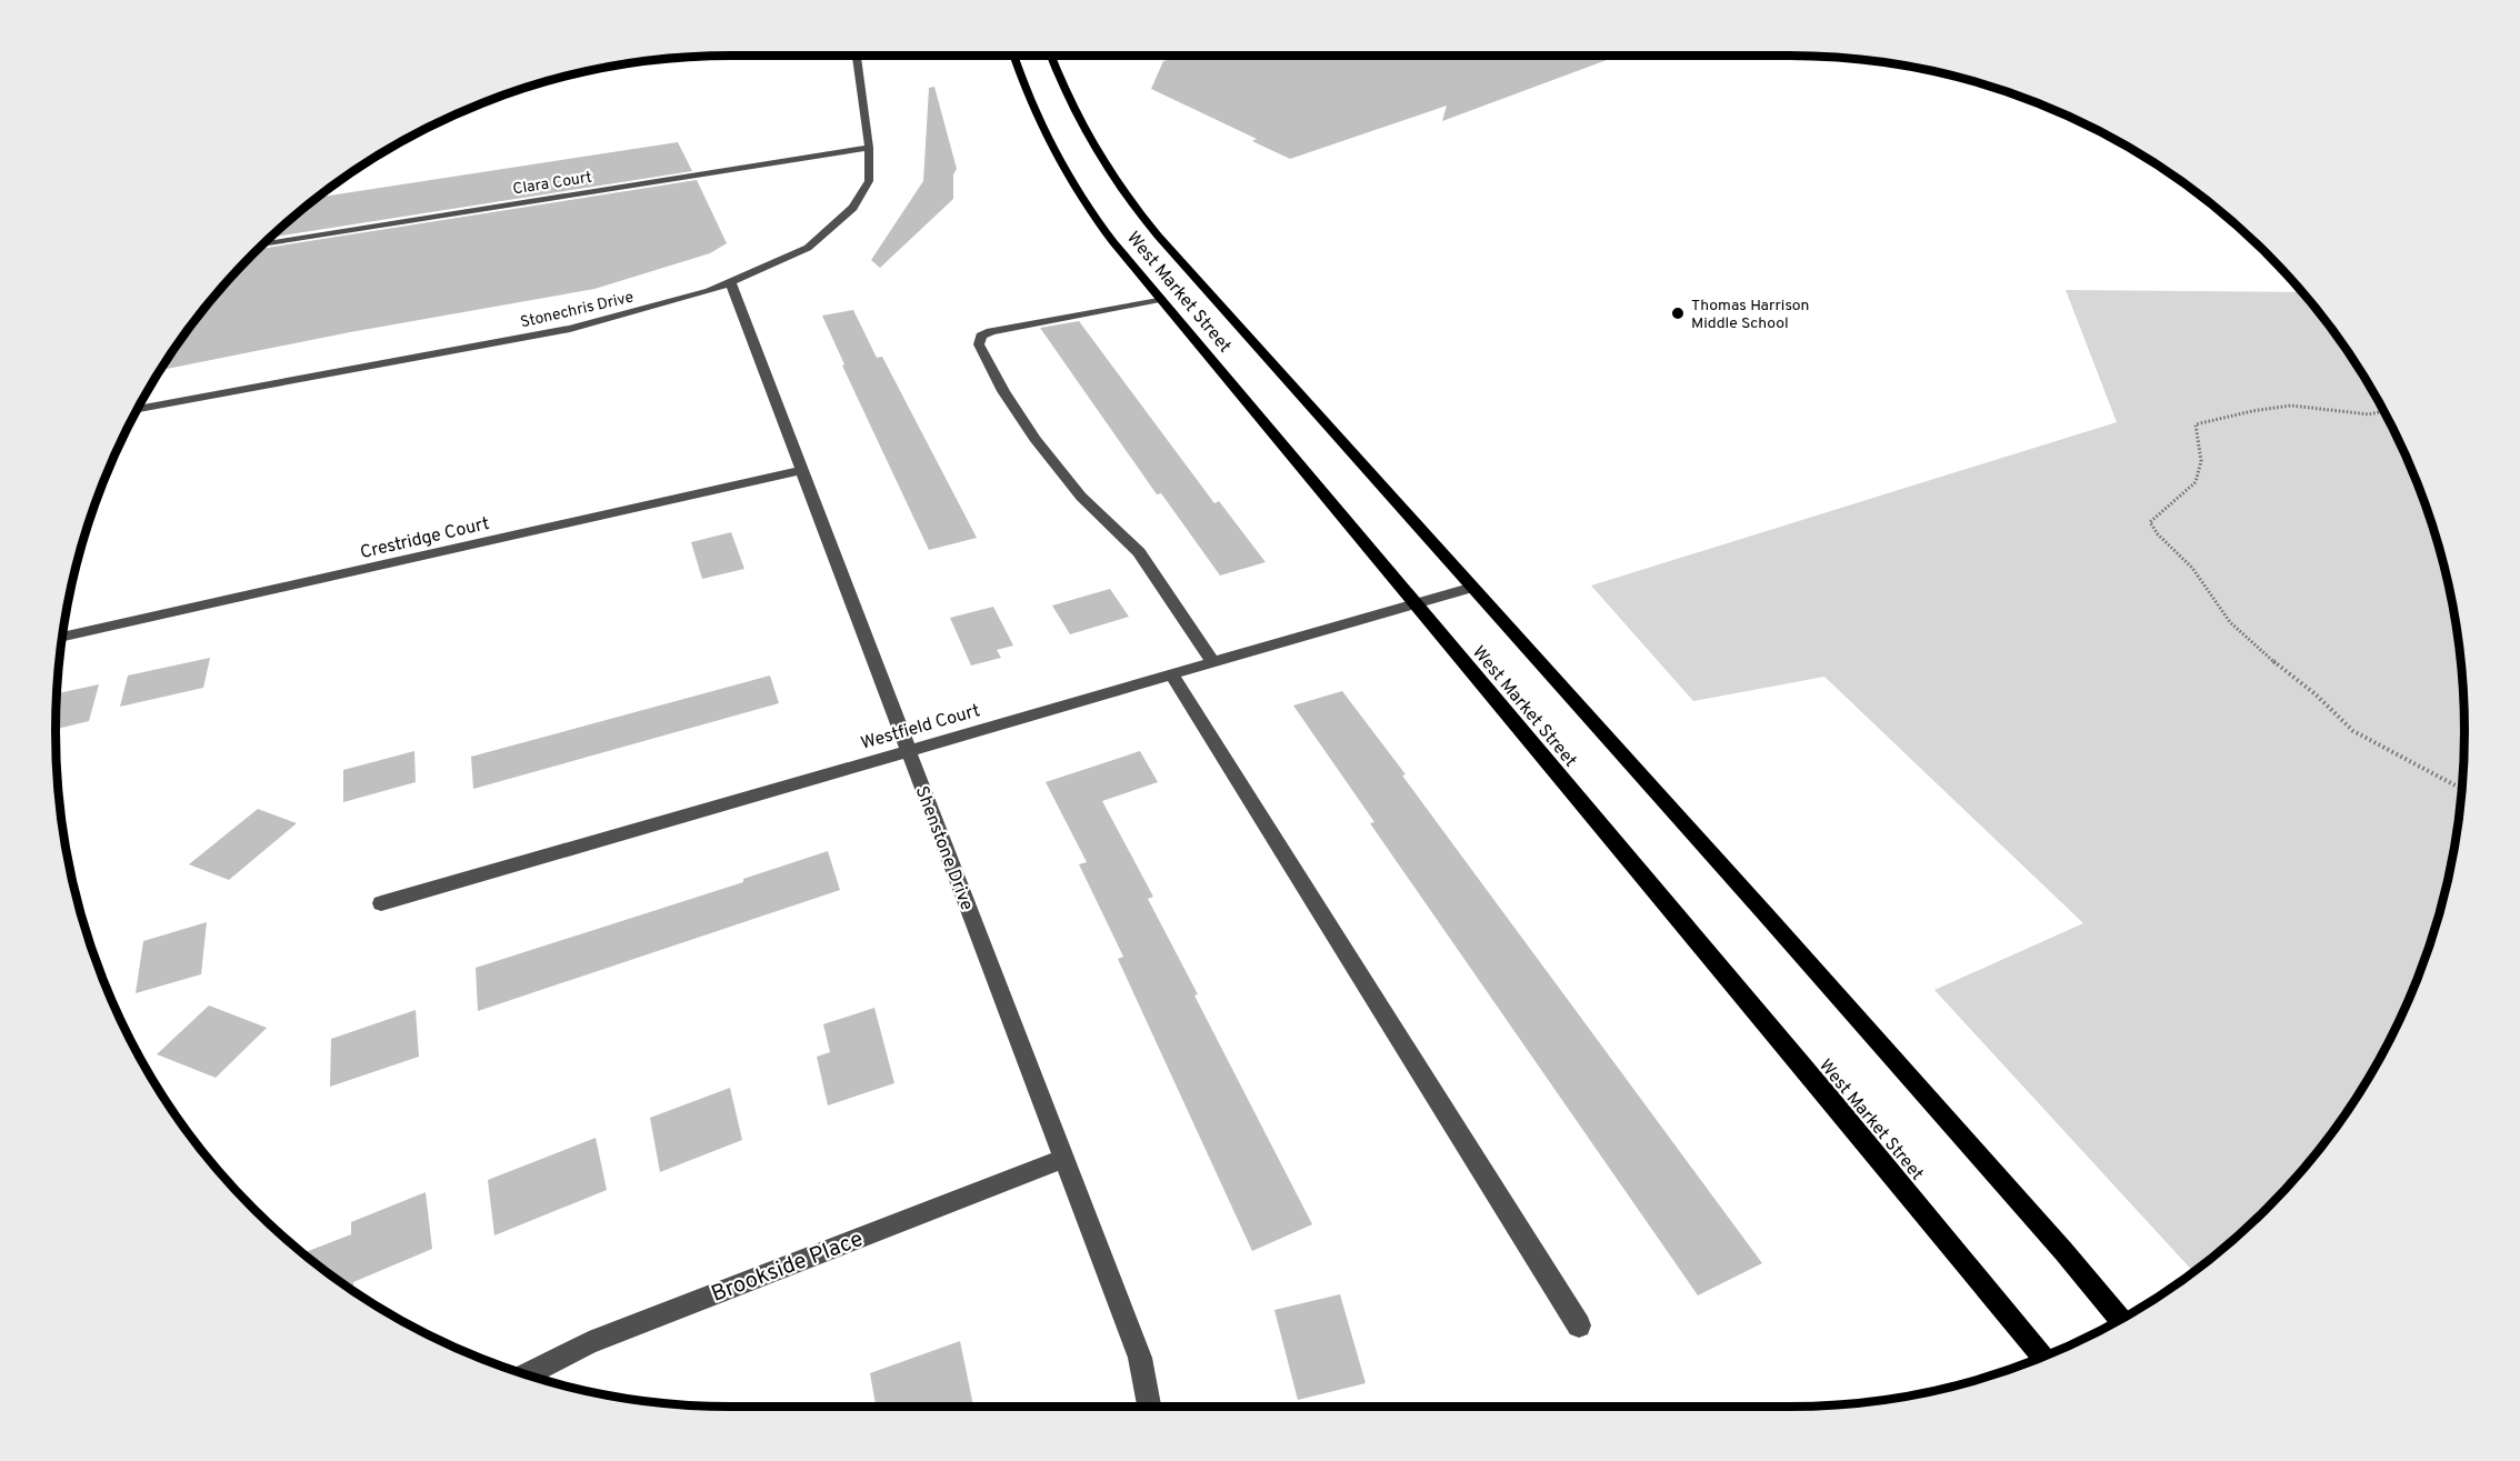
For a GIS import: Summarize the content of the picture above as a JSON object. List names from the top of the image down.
{
  "streets": {
    "main road": ["West Market Street"],
    "street": [
      "Clara Court",
      "Stonechris Drive",
      "Crestridge Court",
      "Westfield Court",
      "Shenstone Drive",
      "Brookside Place"
    ]
  },
  "crossings": [
    ["Clara Court", "Stonechris Drive"],
    ["West Market Street", "Westfield Court"],
    ["Stonechris Drive", "Shenstone Drive"],
    ["Crestridge Court", "Shenstone Drive"],
    ["Westfield Court", "Shenstone Drive"],
    ["Shenstone Drive", "Brookside Place"]
  ],
  "places": ["Thomas Harrison Middle School"]
}
